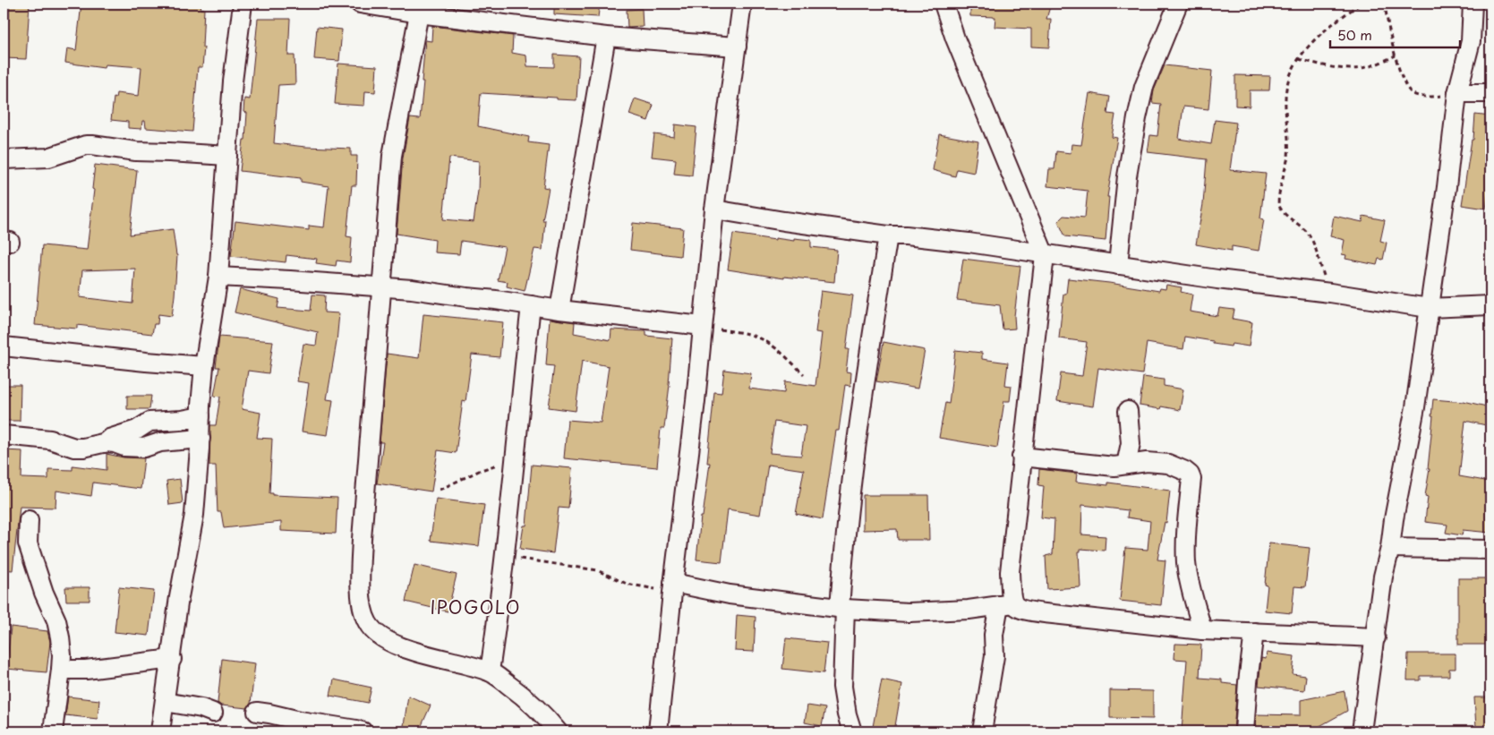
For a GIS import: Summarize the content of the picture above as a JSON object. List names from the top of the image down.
{
  "districts": ["IPOGOLO"],
  "scale_bar": "50 m"
}
